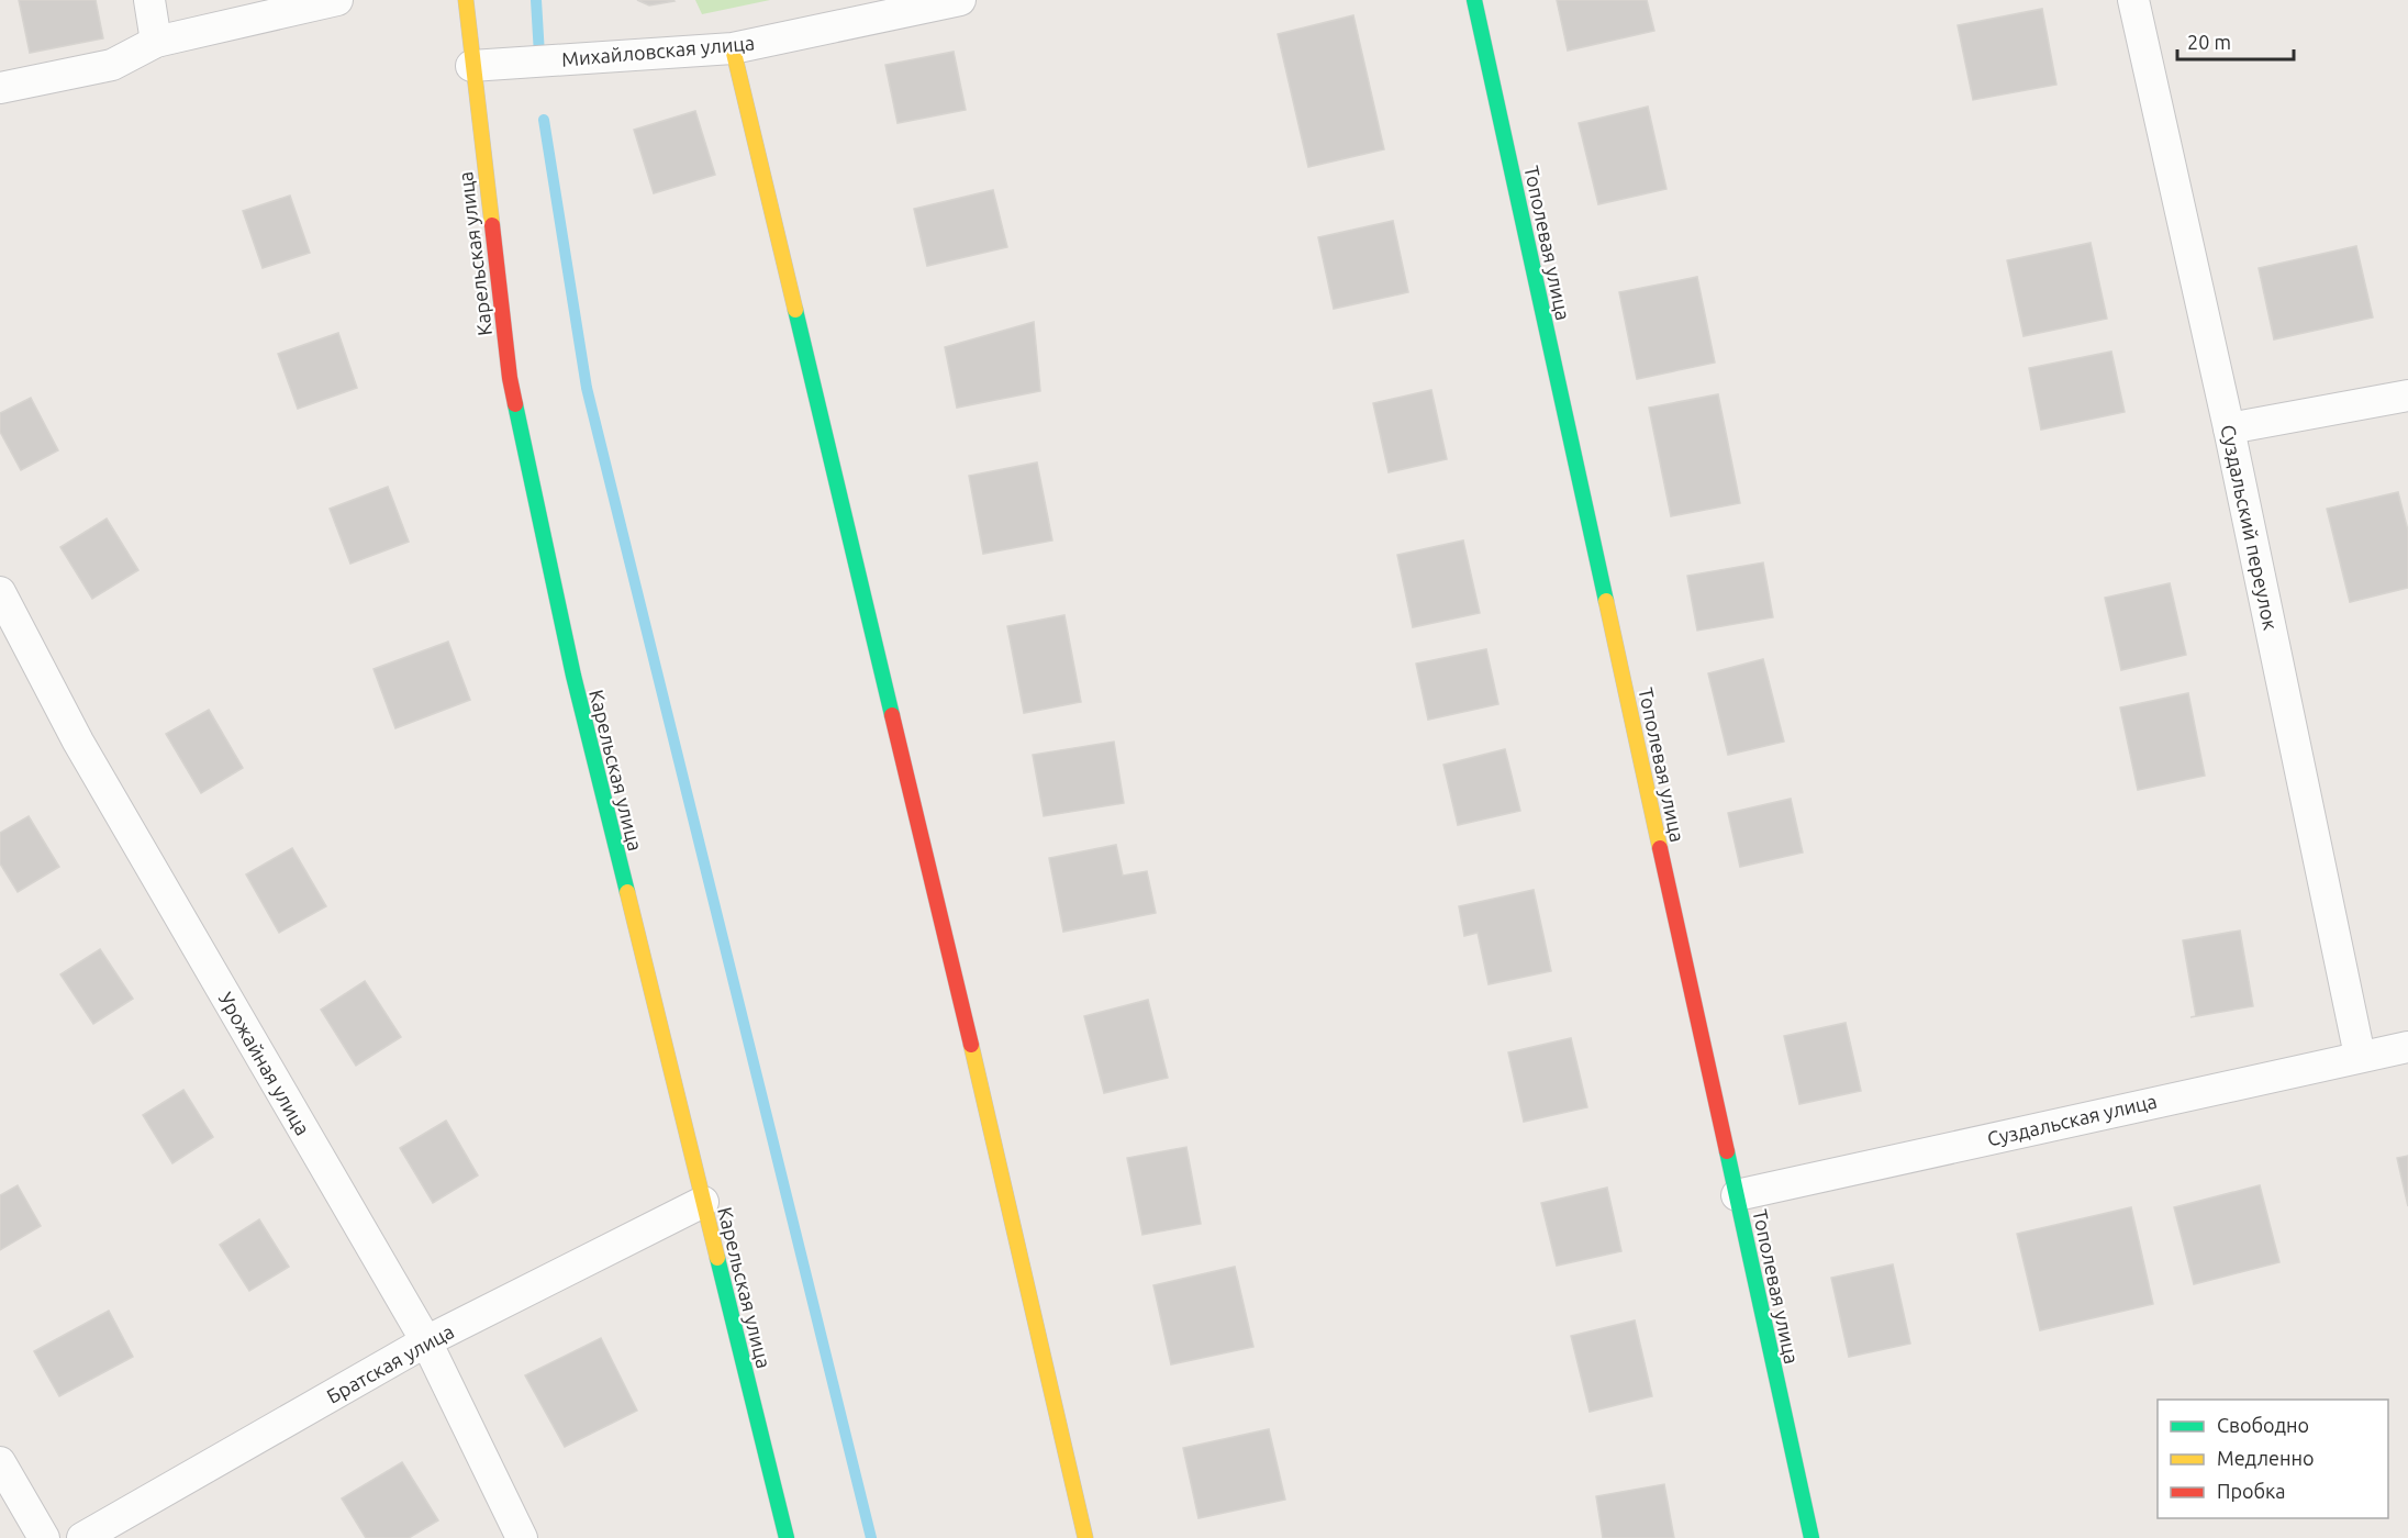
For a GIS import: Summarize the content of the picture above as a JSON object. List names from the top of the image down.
{
  "streets": {
    "street": [
      "Михайловская улица",
      "Тополевая улица",
      "Карельская улица",
      "Суздальский переулок",
      "Урожайная улица",
      "Суздальская улица",
      "Братская улица"
    ]
  },
  "crossings": [
    ["Михайловская улица", "Карельская улица"],
    ["Тополевая улица", "Суздальская улица"],
    ["Карельская улица", "Братская улица"],
    ["Суздальский переулок", "Суздальская улица"],
    ["Урожайная улица", "Братская улица"]
  ],
  "legend": ["Свободно", "Медленно", "Пробка"],
  "scale_bar": "20 m"
}
